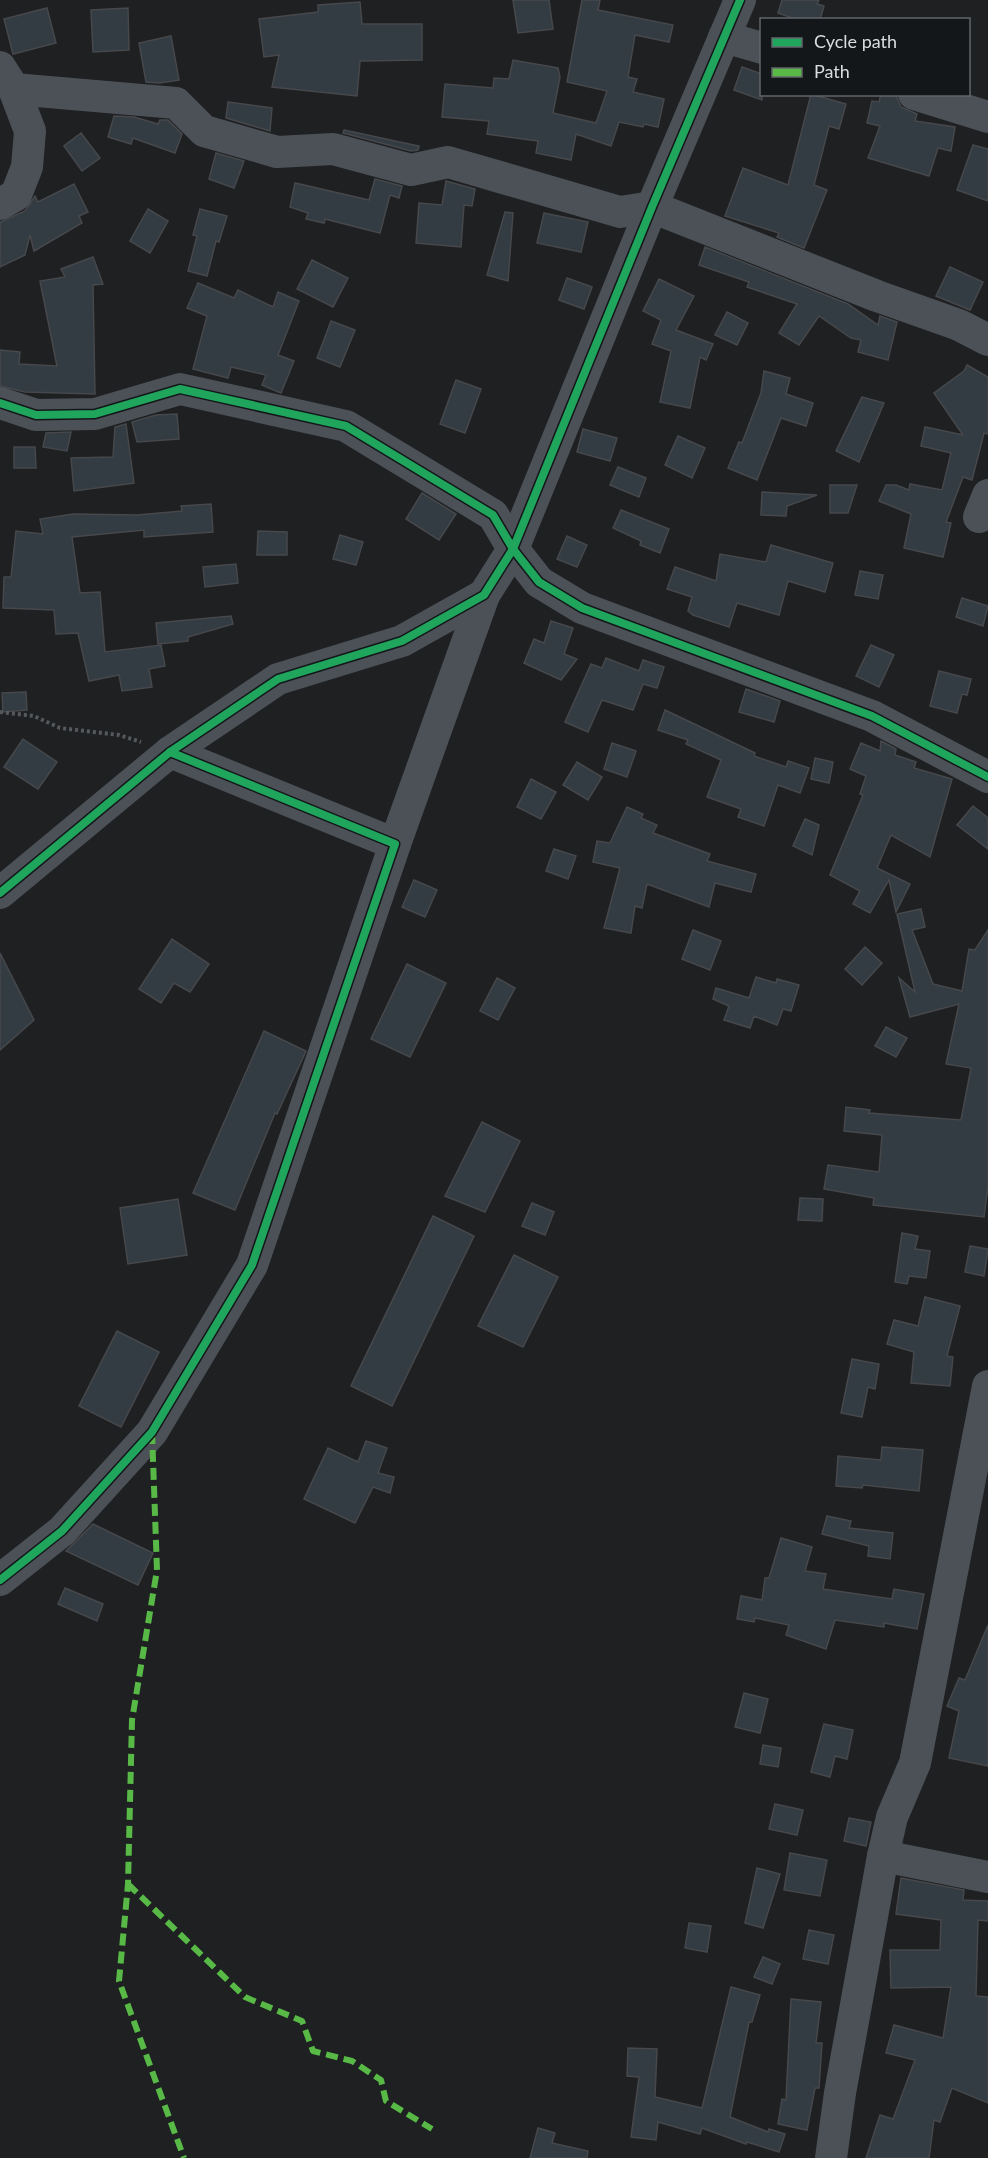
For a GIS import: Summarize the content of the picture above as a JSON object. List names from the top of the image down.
{
  "legend": ["Cycle path", "Path"]
}
